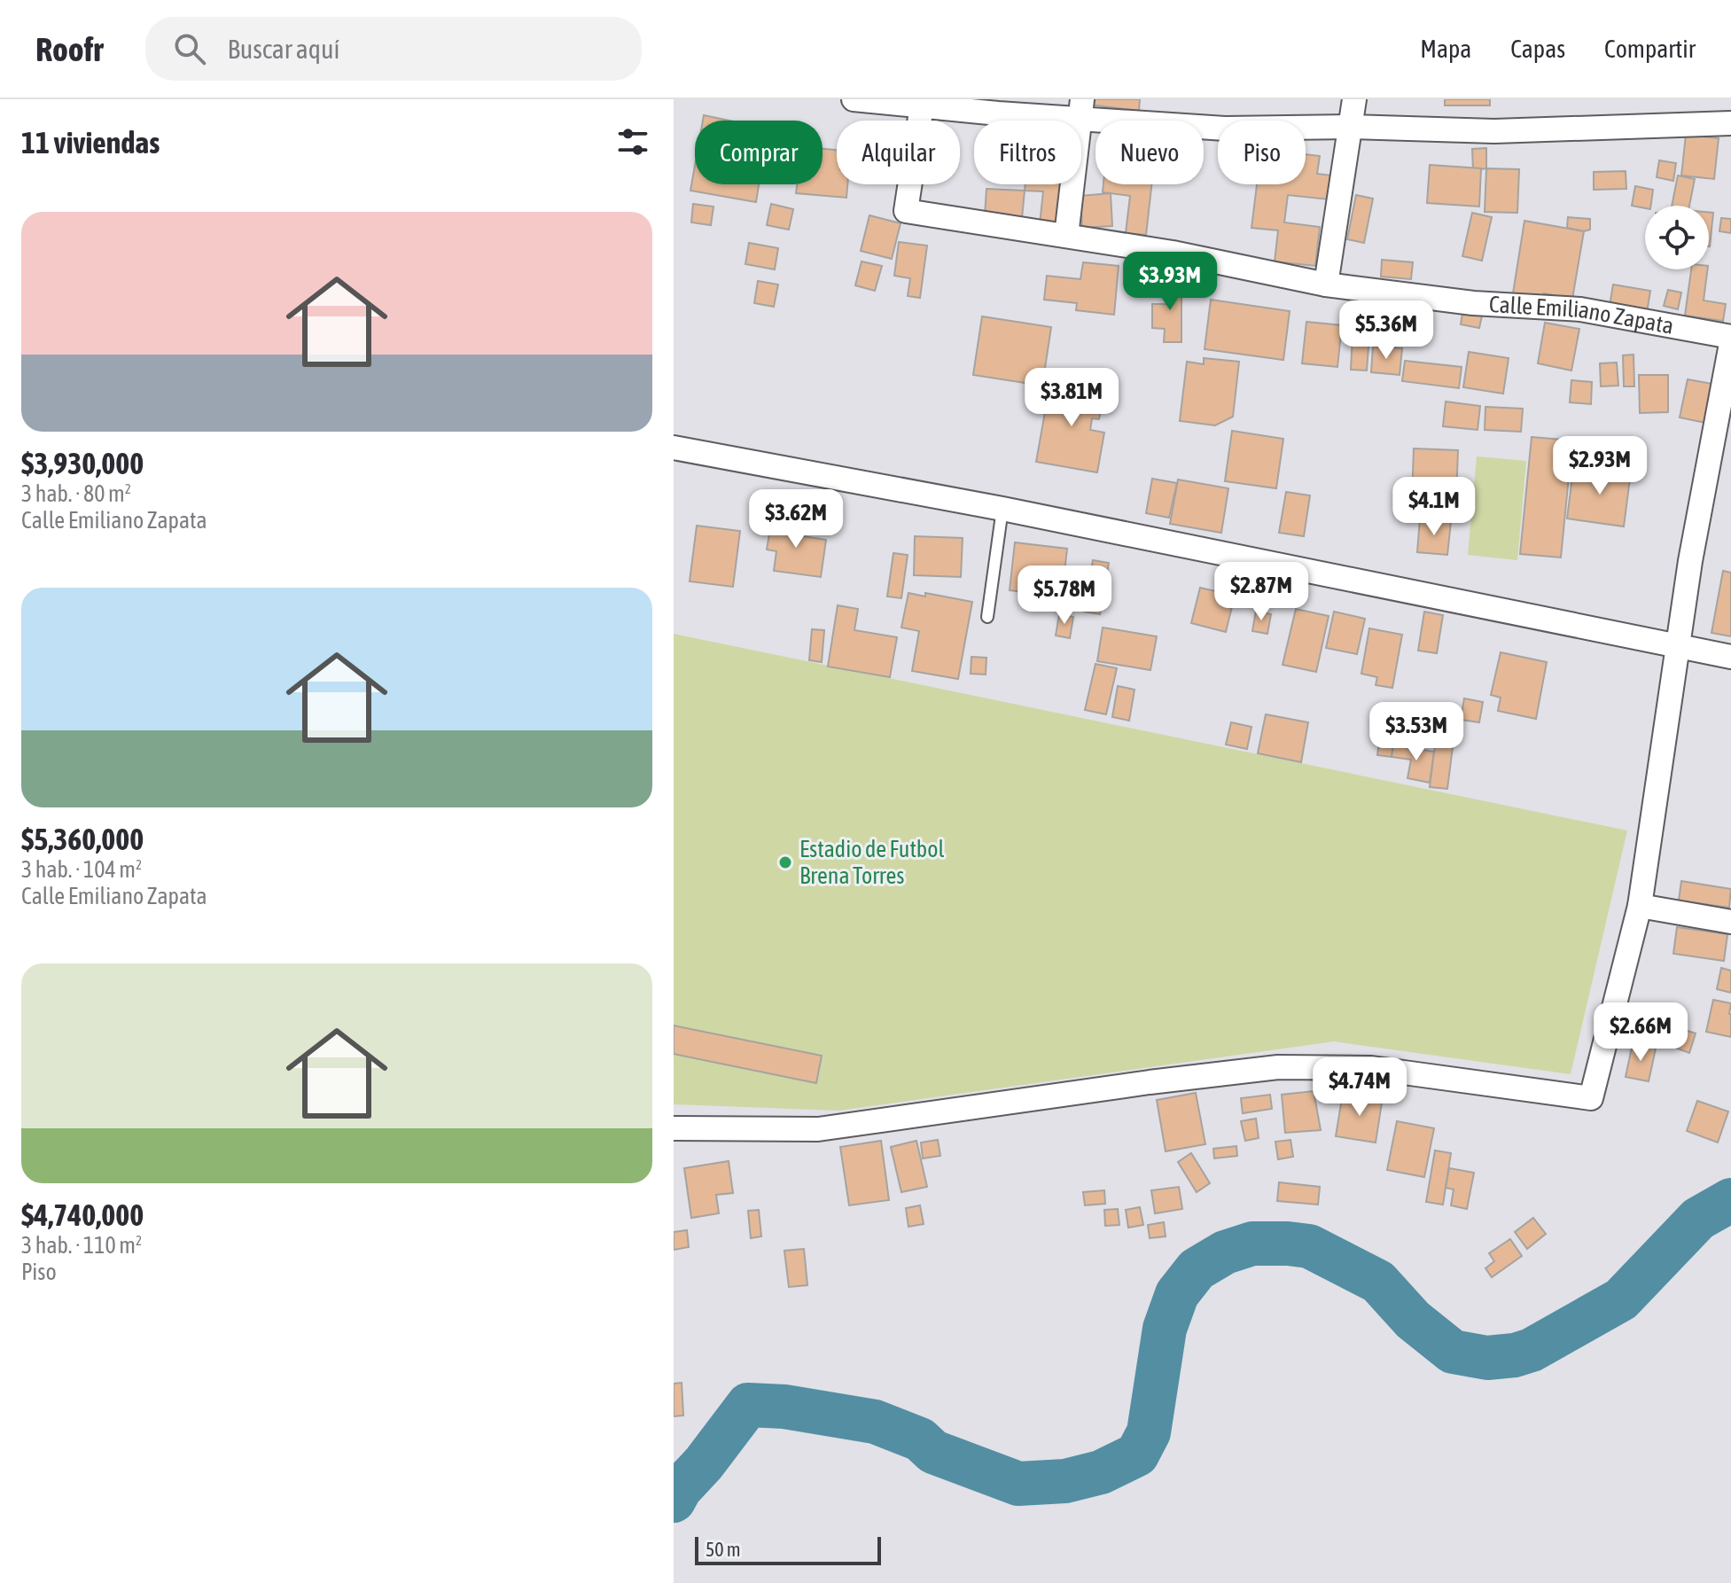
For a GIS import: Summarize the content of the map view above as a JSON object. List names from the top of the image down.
{
  "streets": {
    "street": ["Calle Emiliano Zapata"]
  },
  "places": ["Estadio de Futbol Brena Torres"],
  "scale_bar": "50 m",
  "page": {
    "header": "Roofr",
    "search": "Buscar aquí",
    "nav": ["Mapa", "Capas", "Compartir"],
    "heading": "11 viviendas",
    "chip": [
      "Comprar",
      "Alquilar",
      "Filtros",
      "Nuevo",
      "Piso"
    ],
    "list": [
      {
        "name": "$3,930,000",
        "note": "3 hab. · 80 m² · Calle Emiliano Zapata"
      },
      {
        "name": "$5,360,000",
        "note": "3 hab. · 104 m² · Calle Emiliano Zapata"
      },
      {
        "name": "$4,740,000",
        "note": "3 hab. · 110 m² · Piso"
      }
    ],
    "price": [
      "$3.93M",
      "$5.36M",
      "$3.81M",
      "$2.93M",
      "$4.1M",
      "$3.62M",
      "$2.87M",
      "$5.78M",
      "$3.53M",
      "$2.66M",
      "$4.74M"
    ],
    "scale": "50 m"
  }
}
